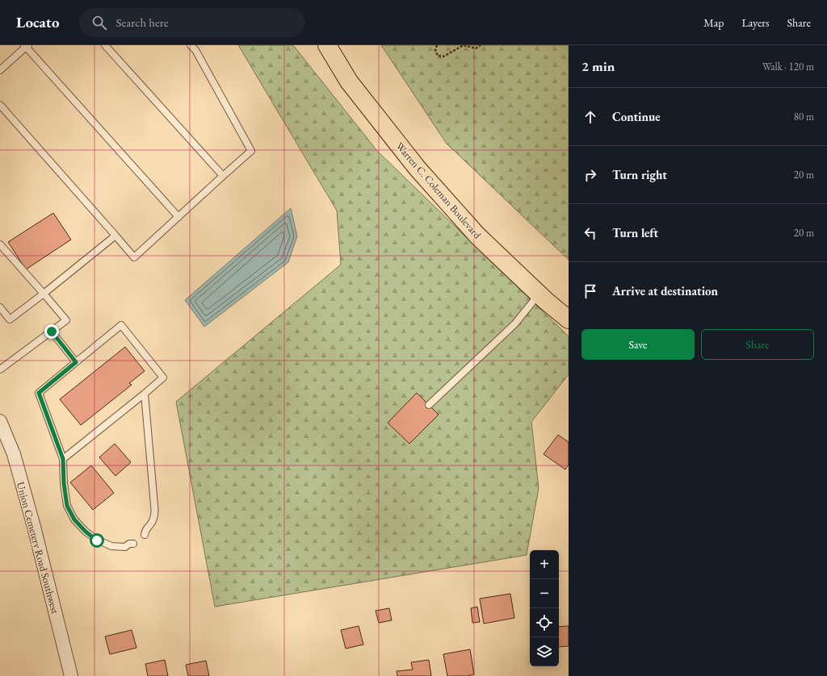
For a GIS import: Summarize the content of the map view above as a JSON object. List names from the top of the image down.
{
  "streets": {
    "highway": ["Warren C. Coleman Boulevard"],
    "street": ["Union Cemetery Road Southwest"]
  },
  "page": {
    "header": "Locato",
    "search": "Search here",
    "nav": ["Map", "Layers", "Share"],
    "heading": ["2 min", "Walk · 120 m"],
    "list": [
      ["Continue", "80 m"],
      ["Turn right", "20 m"],
      ["Turn left", "20 m"],
      "Arrive at destination"
    ],
    "buttons": ["Save", "Share"],
    "map_buttons": ["+", "−"]
  }
}
